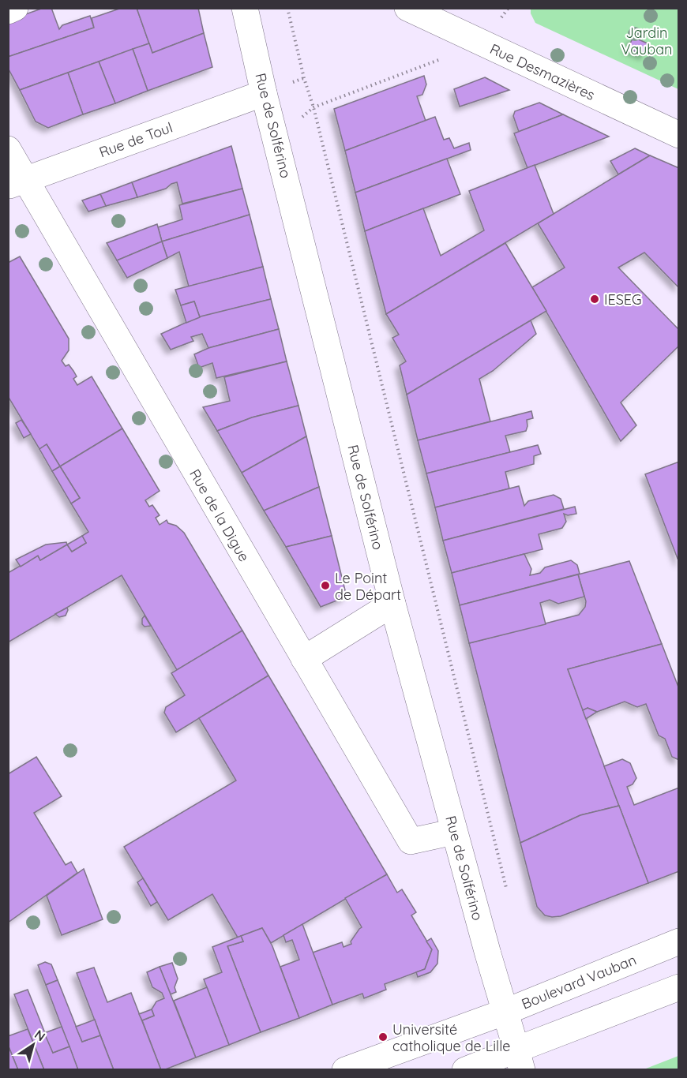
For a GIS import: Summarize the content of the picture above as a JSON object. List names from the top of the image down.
{
  "streets": {
    "main road": [
      "Rue Desmazières",
      "Rue de Solférino",
      "Rue de Toul",
      "Rue de la Digue",
      "Boulevard Vauban"
    ]
  },
  "crossings": [
    ["Rue de Solférino", "Rue de Toul"],
    ["Rue de Solférino", "Rue de la Digue"],
    ["Rue de Solférino", "Boulevard Vauban"],
    ["Rue de Toul", "Rue de la Digue"]
  ],
  "parks": ["Jardin Vauban"],
  "places": ["IESEG", "Le Point de Départ", "Université catholique de Lille"],
  "north": "top right"
}
